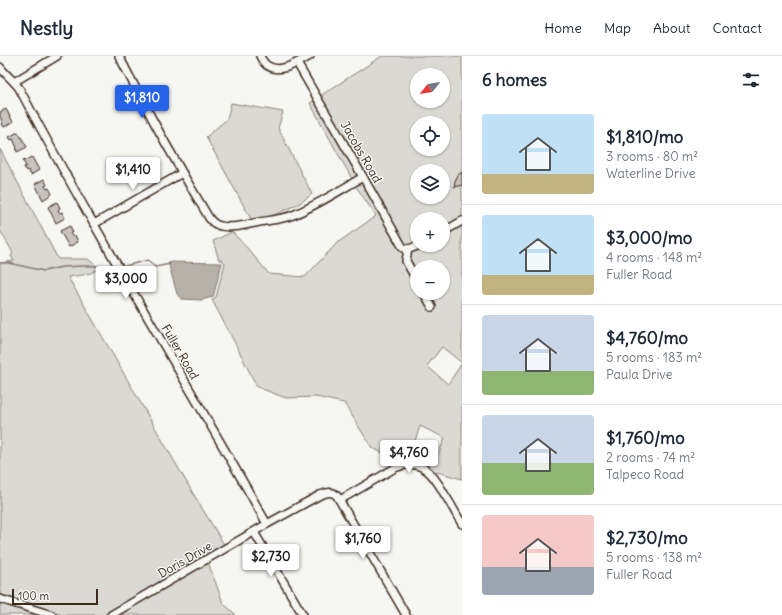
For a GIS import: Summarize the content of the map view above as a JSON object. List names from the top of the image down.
{
  "streets": {
    "street": ["Jacobs Road", "Fuller Road", "Doris Drive"]
  },
  "crossings": [
    ["Fuller Road", "Doris Drive"]
  ],
  "scale_bar": "100 m",
  "north": "bottom left",
  "page": {
    "header": "Nestly",
    "nav": [
      "Home",
      "Map",
      "About",
      "Contact"
    ],
    "heading": "6 homes",
    "map_buttons": ["+", "−"],
    "price": [
      "$1,810",
      "$1,410",
      "$3,000",
      "$4,760",
      "$1,760",
      "$2,730"
    ],
    "list": [
      {
        "name": "$1,810/mo",
        "note": "3 rooms · 80 m² · Waterline Drive"
      },
      {
        "name": "$3,000/mo",
        "note": "4 rooms · 148 m² · Fuller Road"
      },
      {
        "name": "$4,760/mo",
        "note": "5 rooms · 183 m² · Paula Drive"
      },
      {
        "name": "$1,760/mo",
        "note": "2 rooms · 74 m² · Talpeco Road"
      },
      {
        "name": "$2,730/mo",
        "note": "5 rooms · 138 m² · Fuller Road"
      }
    ],
    "scale": "100 m"
  }
}
